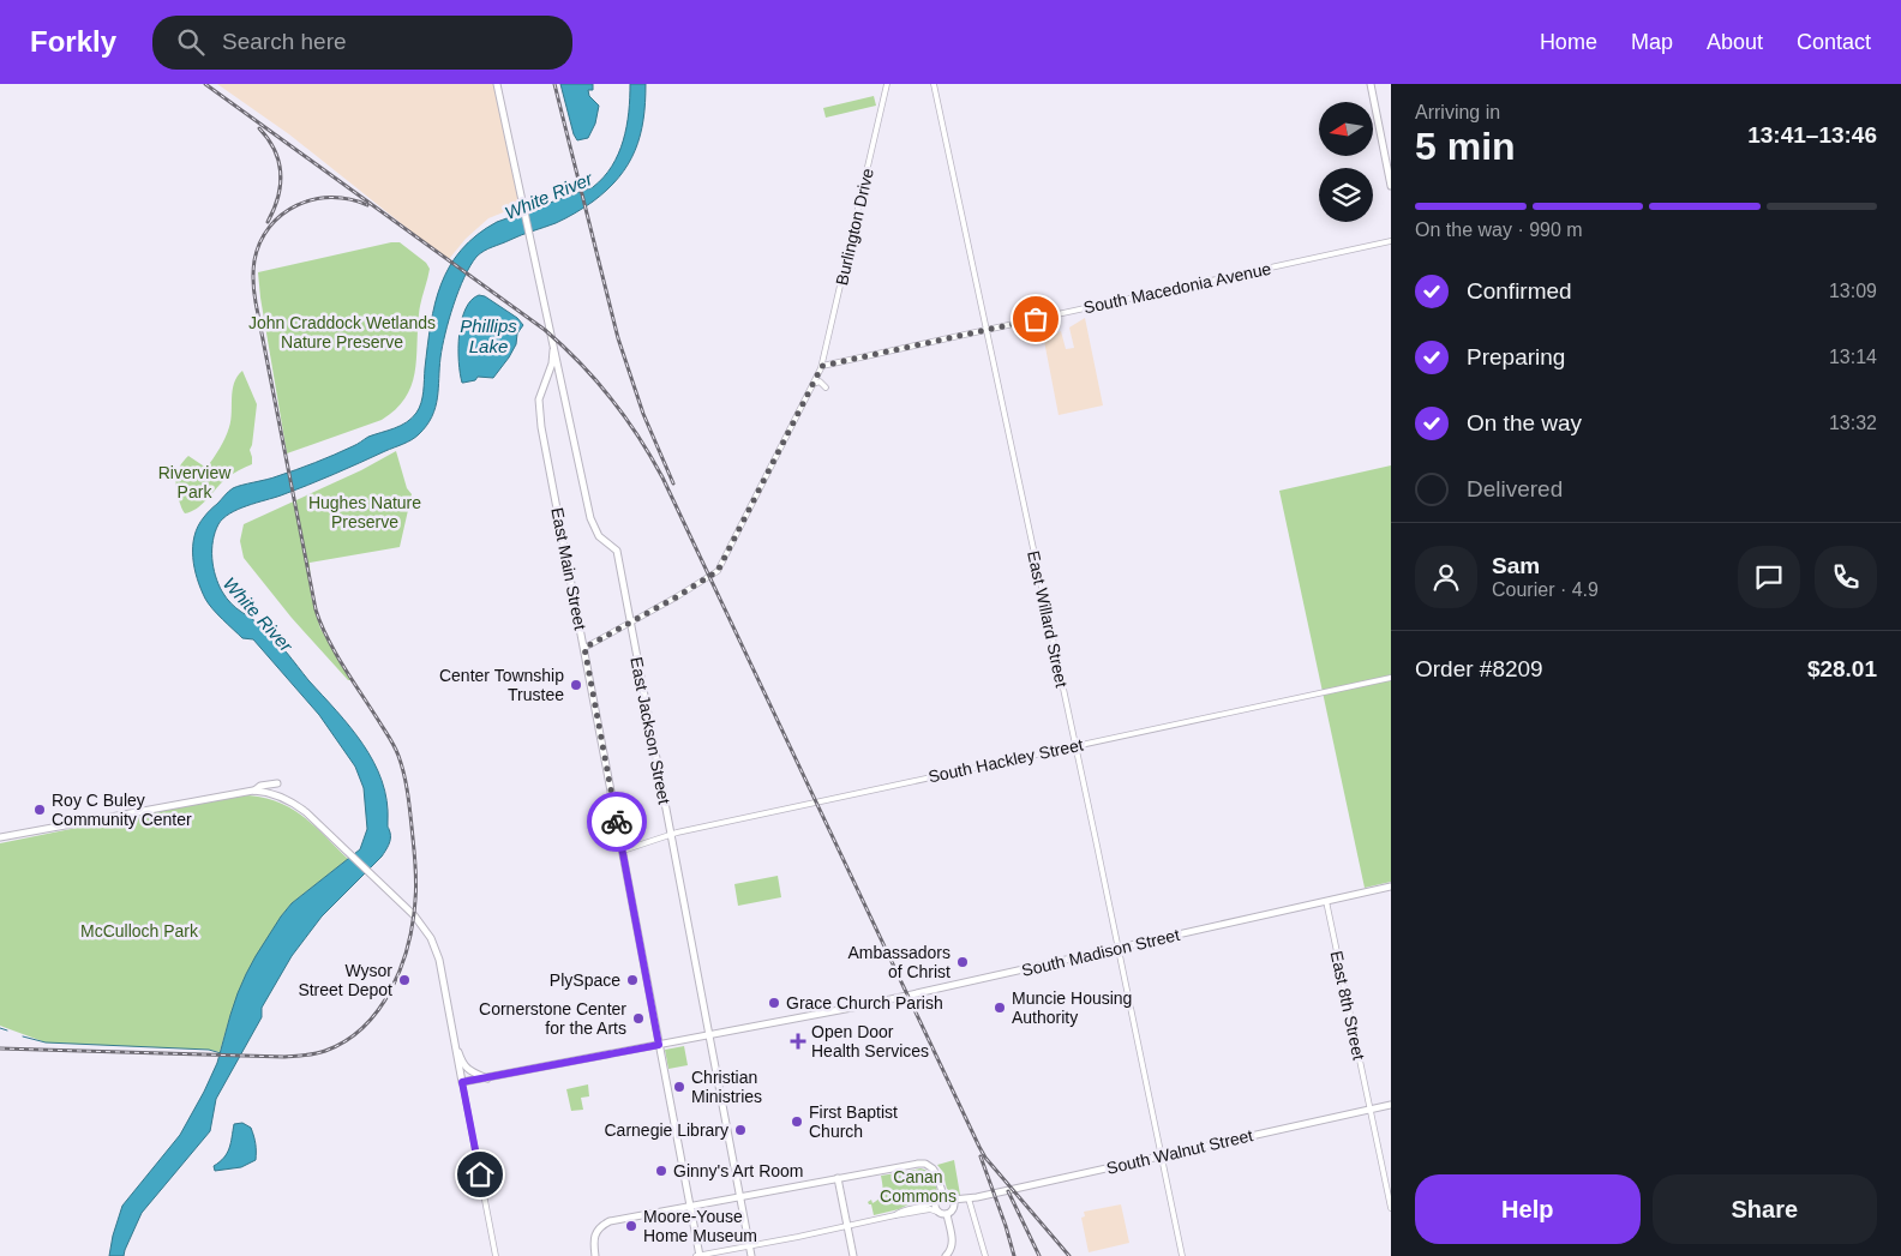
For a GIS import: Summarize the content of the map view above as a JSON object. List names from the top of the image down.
{
  "streets": {
    "main road": [
      "East Main Street",
      "East Jackson Street",
      "South Madison Street",
      "South Walnut Street"
    ],
    "street": [
      "Burlington Drive",
      "South Macedonia Avenue",
      "East Willard Street",
      "South Hackley Street",
      "East 8th Street"
    ]
  },
  "crossings": [
    ["Burlington Drive", "South Macedonia Avenue"],
    ["Burlington Drive", "East Main Street"],
    ["Burlington Drive", "East Jackson Street"],
    ["South Macedonia Avenue", "East Willard Street"],
    ["East Main Street", "East Jackson Street"],
    ["East Main Street", "South Hackley Street"],
    ["East Main Street", "South Madison Street"],
    ["East Willard Street", "South Hackley Street"],
    ["East Willard Street", "South Madison Street"],
    ["East Willard Street", "South Walnut Street"],
    ["East Jackson Street", "South Hackley Street"],
    ["East Jackson Street", "South Madison Street"],
    ["South Madison Street", "East 8th Street"],
    ["East 8th Street", "South Walnut Street"]
  ],
  "water": ["White River", "Phillips Lake"],
  "parks": [
    "John Craddock Wetlands Nature Preserve",
    "Riverview Park",
    "Hughes Nature Preserve",
    "McCulloch Park",
    "Canan Commons"
  ],
  "places": {
    "other": [
      "Center Township Trustee",
      "Roy C Buley Community Center",
      "Ambassadors of Christ",
      "Wysor Street Depot",
      "PlySpace",
      "Grace Church Parish",
      "Muncie Housing Authority",
      "Cornerstone Center for the Arts",
      "Christian Ministries",
      "First Baptist Church",
      "Carnegie Library",
      "Ginny's Art Room",
      "Moore-Youse Home Museum"
    ],
    "health": ["Open Door Health Services"]
  },
  "north": "left",
  "page": {
    "header": "Forkly",
    "search": "Search here",
    "nav": [
      "Home",
      "Map",
      "About",
      "Contact"
    ],
    "heading": ["5 min", "Arriving in", "13:41–13:46"],
    "panel": [
      "Sam",
      "Courier · 4.9",
      "Order #8209",
      "$28.01"
    ],
    "bar": "On the way · 990 m",
    "list": [
      ["Confirmed", "13:09"],
      ["Preparing", "13:14"],
      ["On the way", "13:32"],
      "Delivered"
    ],
    "buttons": ["Help", "Share"]
  }
}
